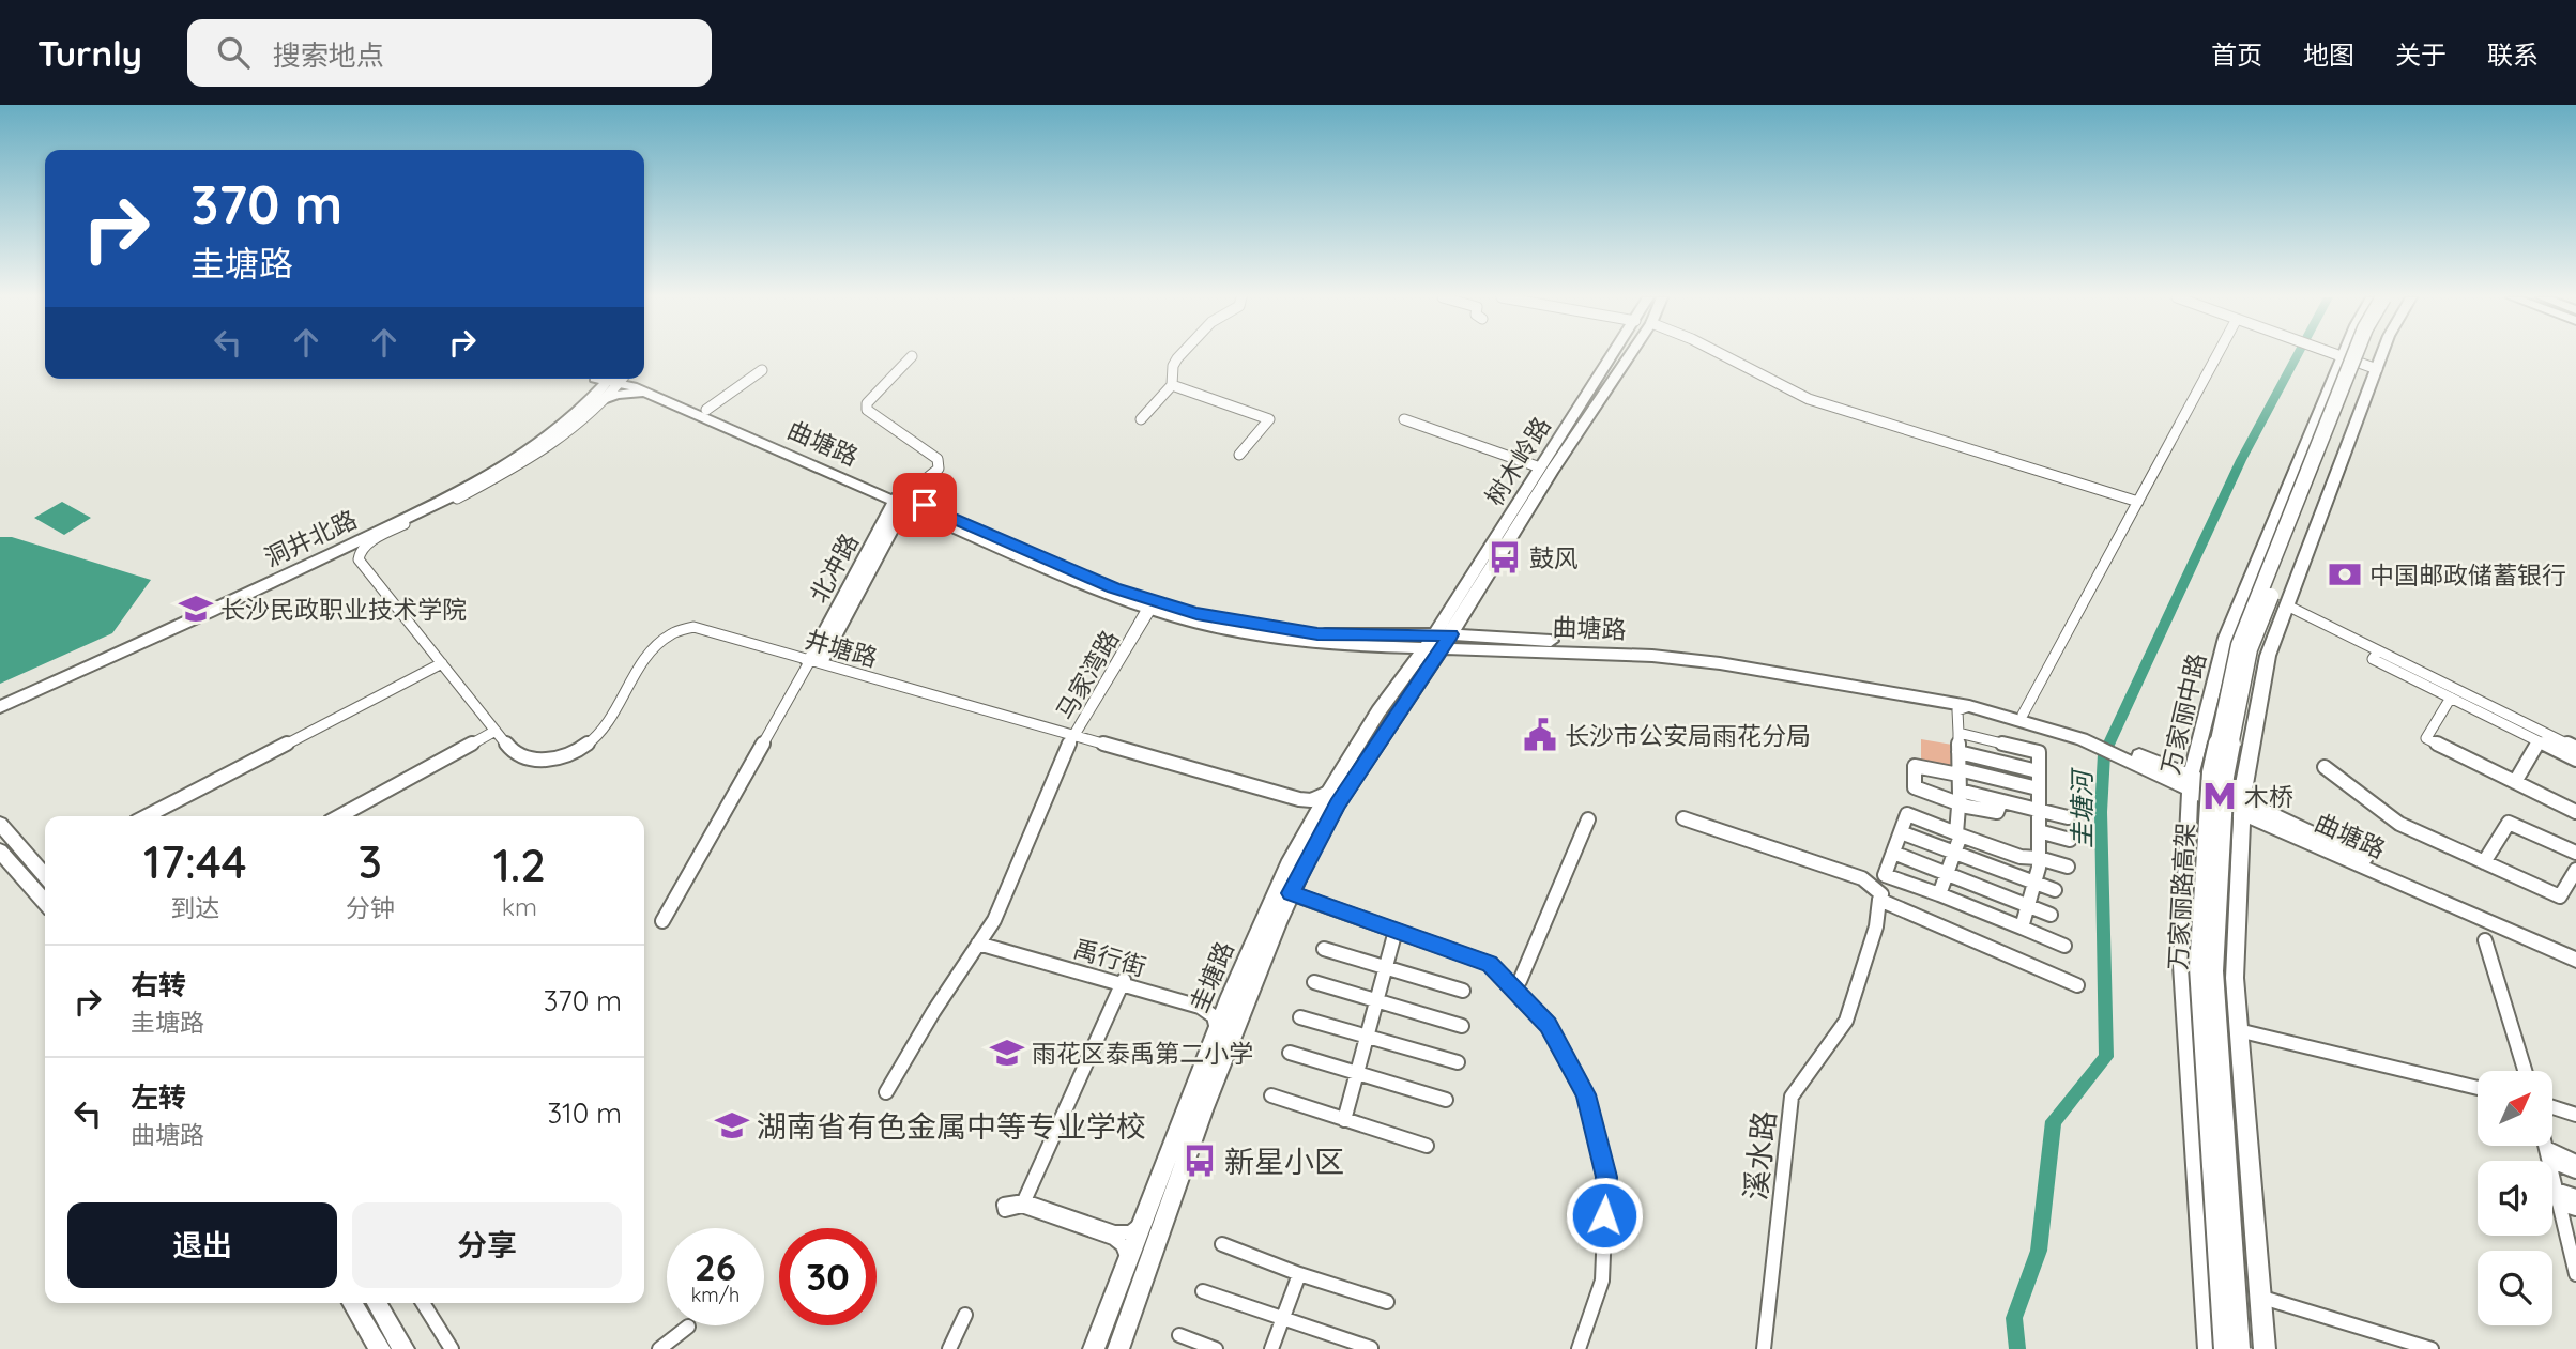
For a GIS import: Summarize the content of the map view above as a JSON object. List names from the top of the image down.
{
  "streets": {
    "highway": ["万家丽路高架"],
    "main road": [
      "曲塘路",
      "树木岭路",
      "洞井北路",
      "北冲路",
      "万家丽中路",
      "圭塘路"
    ],
    "street": [
      "井塘路",
      "马家湾路",
      "禹行街",
      "溪水路"
    ]
  },
  "crossings": [
    ["曲塘路", "树木岭路"],
    ["曲塘路", "北冲路"],
    ["曲塘路", "马家湾路"],
    ["曲塘路", "万家丽中路"],
    ["曲塘路", "圭塘路"],
    ["树木岭路", "圭塘路"],
    ["北冲路", "井塘路"],
    ["井塘路", "马家湾路"],
    ["井塘路", "圭塘路"],
    ["马家湾路", "禹行街"],
    ["禹行街", "圭塘路"]
  ],
  "water": ["圭塘河"],
  "places": {
    "bus stop": ["鼓风", "新星小区"],
    "bank": ["中国邮政储蓄银行"],
    "school or university": ["长沙民政职业技术学院", "雨花区泰禹第二小学", "湖南省有色金属中等专业学校"],
    "public building": ["长沙市公安局雨花分局"],
    "metro station": ["木桥"]
  },
  "north": "top right",
  "page": {
    "header": "Turnly",
    "search": "搜索地点",
    "nav": [
      "首页",
      "地图",
      "关于",
      "联系"
    ],
    "turn": ["370 m", "圭塘路"],
    "eta": [
      "17:44",
      "到达",
      "3",
      "分钟",
      "1.2",
      "km"
    ],
    "list": [
      {
        "name": "右转",
        "note": "圭塘路",
        "value": "370 m"
      },
      {
        "name": "左转",
        "note": "曲塘路",
        "value": "310 m"
      }
    ],
    "buttons": ["退出", "分享"],
    "speed": "26 km/h",
    "limit": "30"
  }
}
